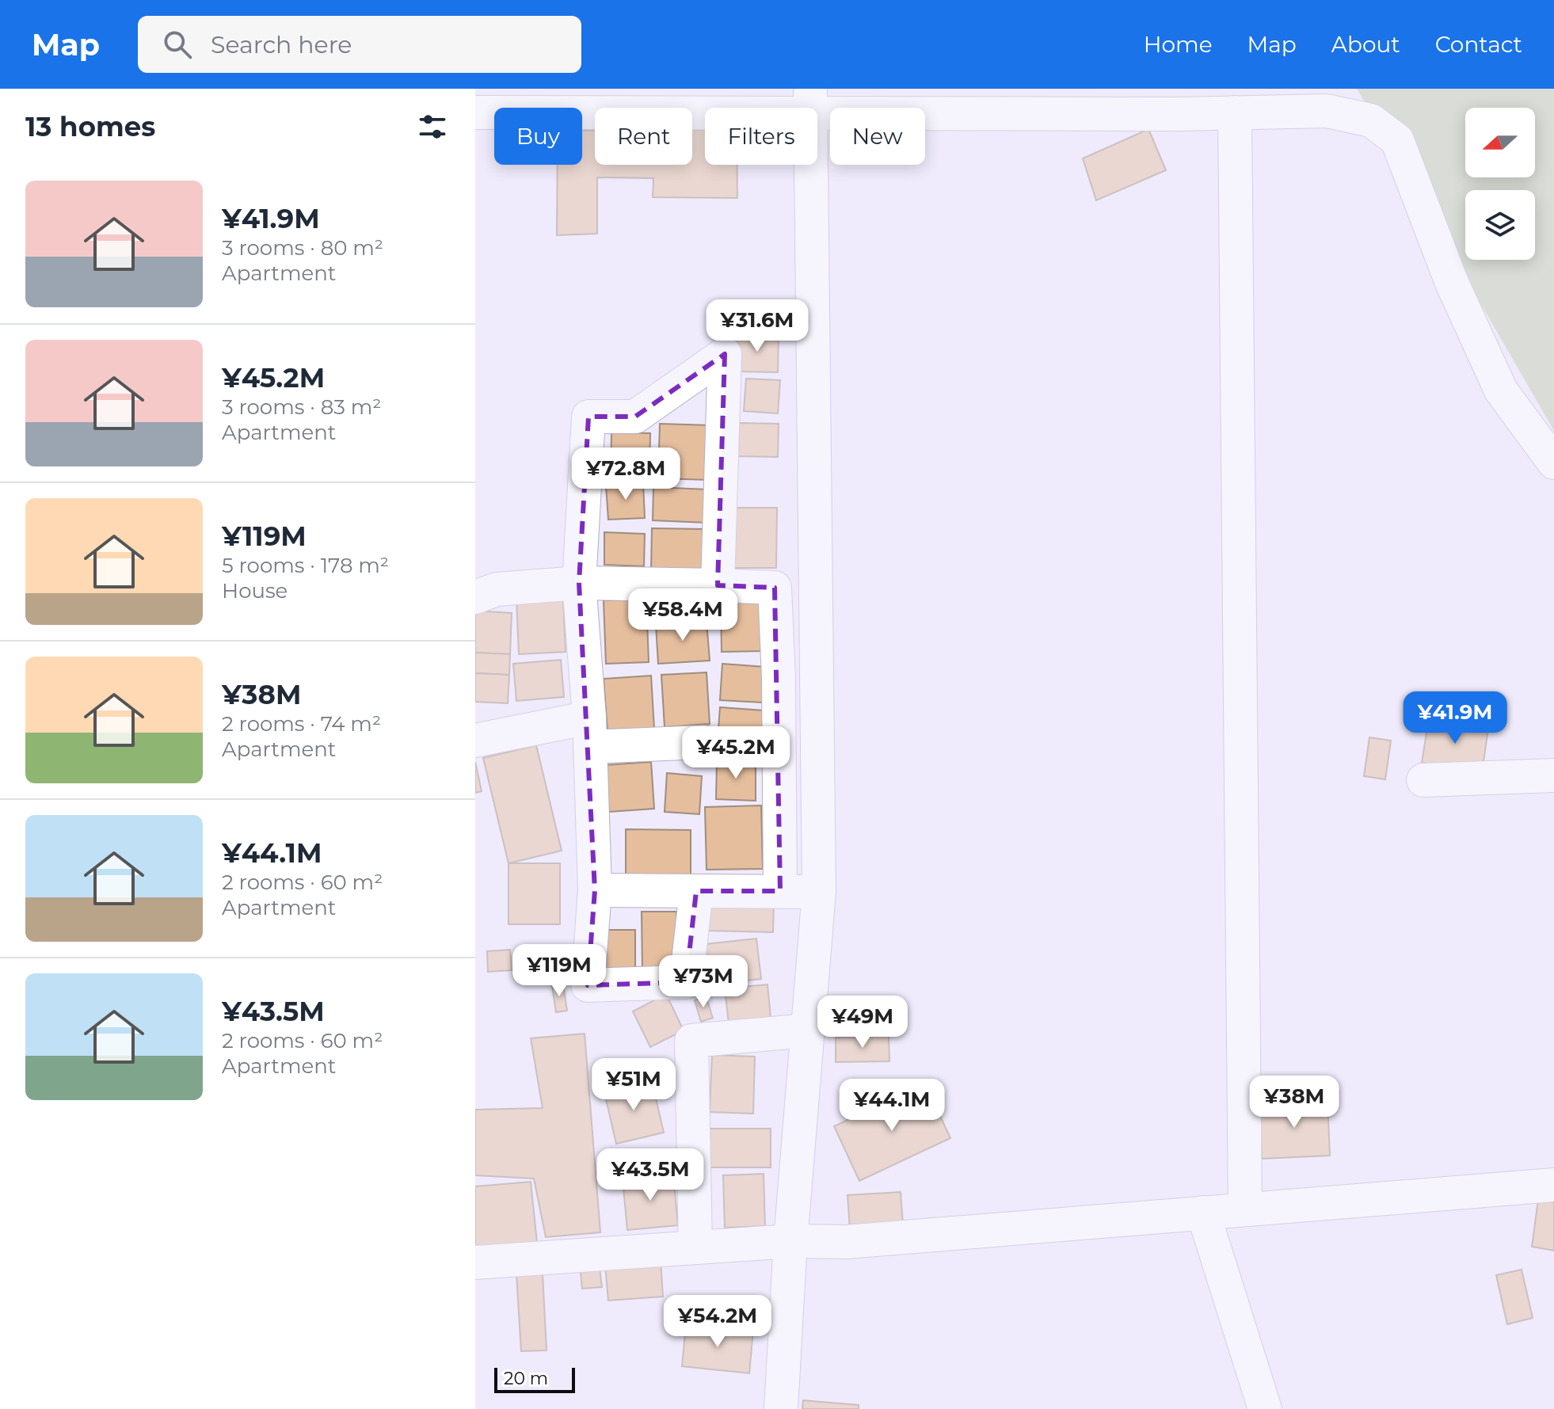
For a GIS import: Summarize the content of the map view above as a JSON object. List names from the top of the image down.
{
  "scale_bar": "20 m",
  "north": "left",
  "page": {
    "header": "Map",
    "search": "Search here",
    "nav": [
      "Home",
      "Map",
      "About",
      "Contact"
    ],
    "heading": "13 homes",
    "chip": [
      "Buy",
      "Rent",
      "Filters",
      "New"
    ],
    "list": [
      {
        "name": "¥41.9M",
        "note": "3 rooms · 80 m² · Apartment"
      },
      {
        "name": "¥45.2M",
        "note": "3 rooms · 83 m² · Apartment"
      },
      {
        "name": "¥119M",
        "note": "5 rooms · 178 m² · House"
      },
      {
        "name": "¥38M",
        "note": "2 rooms · 74 m² · Apartment"
      },
      {
        "name": "¥44.1M",
        "note": "2 rooms · 60 m² · Apartment"
      },
      {
        "name": "¥43.5M",
        "note": "2 rooms · 60 m² · Apartment"
      }
    ],
    "price": [
      "¥31.6M",
      "¥72.8M",
      "¥58.4M",
      "¥41.9M",
      "¥45.2M",
      "¥119M",
      "¥73M",
      "¥49M",
      "¥51M",
      "¥38M",
      "¥44.1M",
      "¥43.5M",
      "¥54.2M"
    ],
    "scale": "20 m"
  }
}
